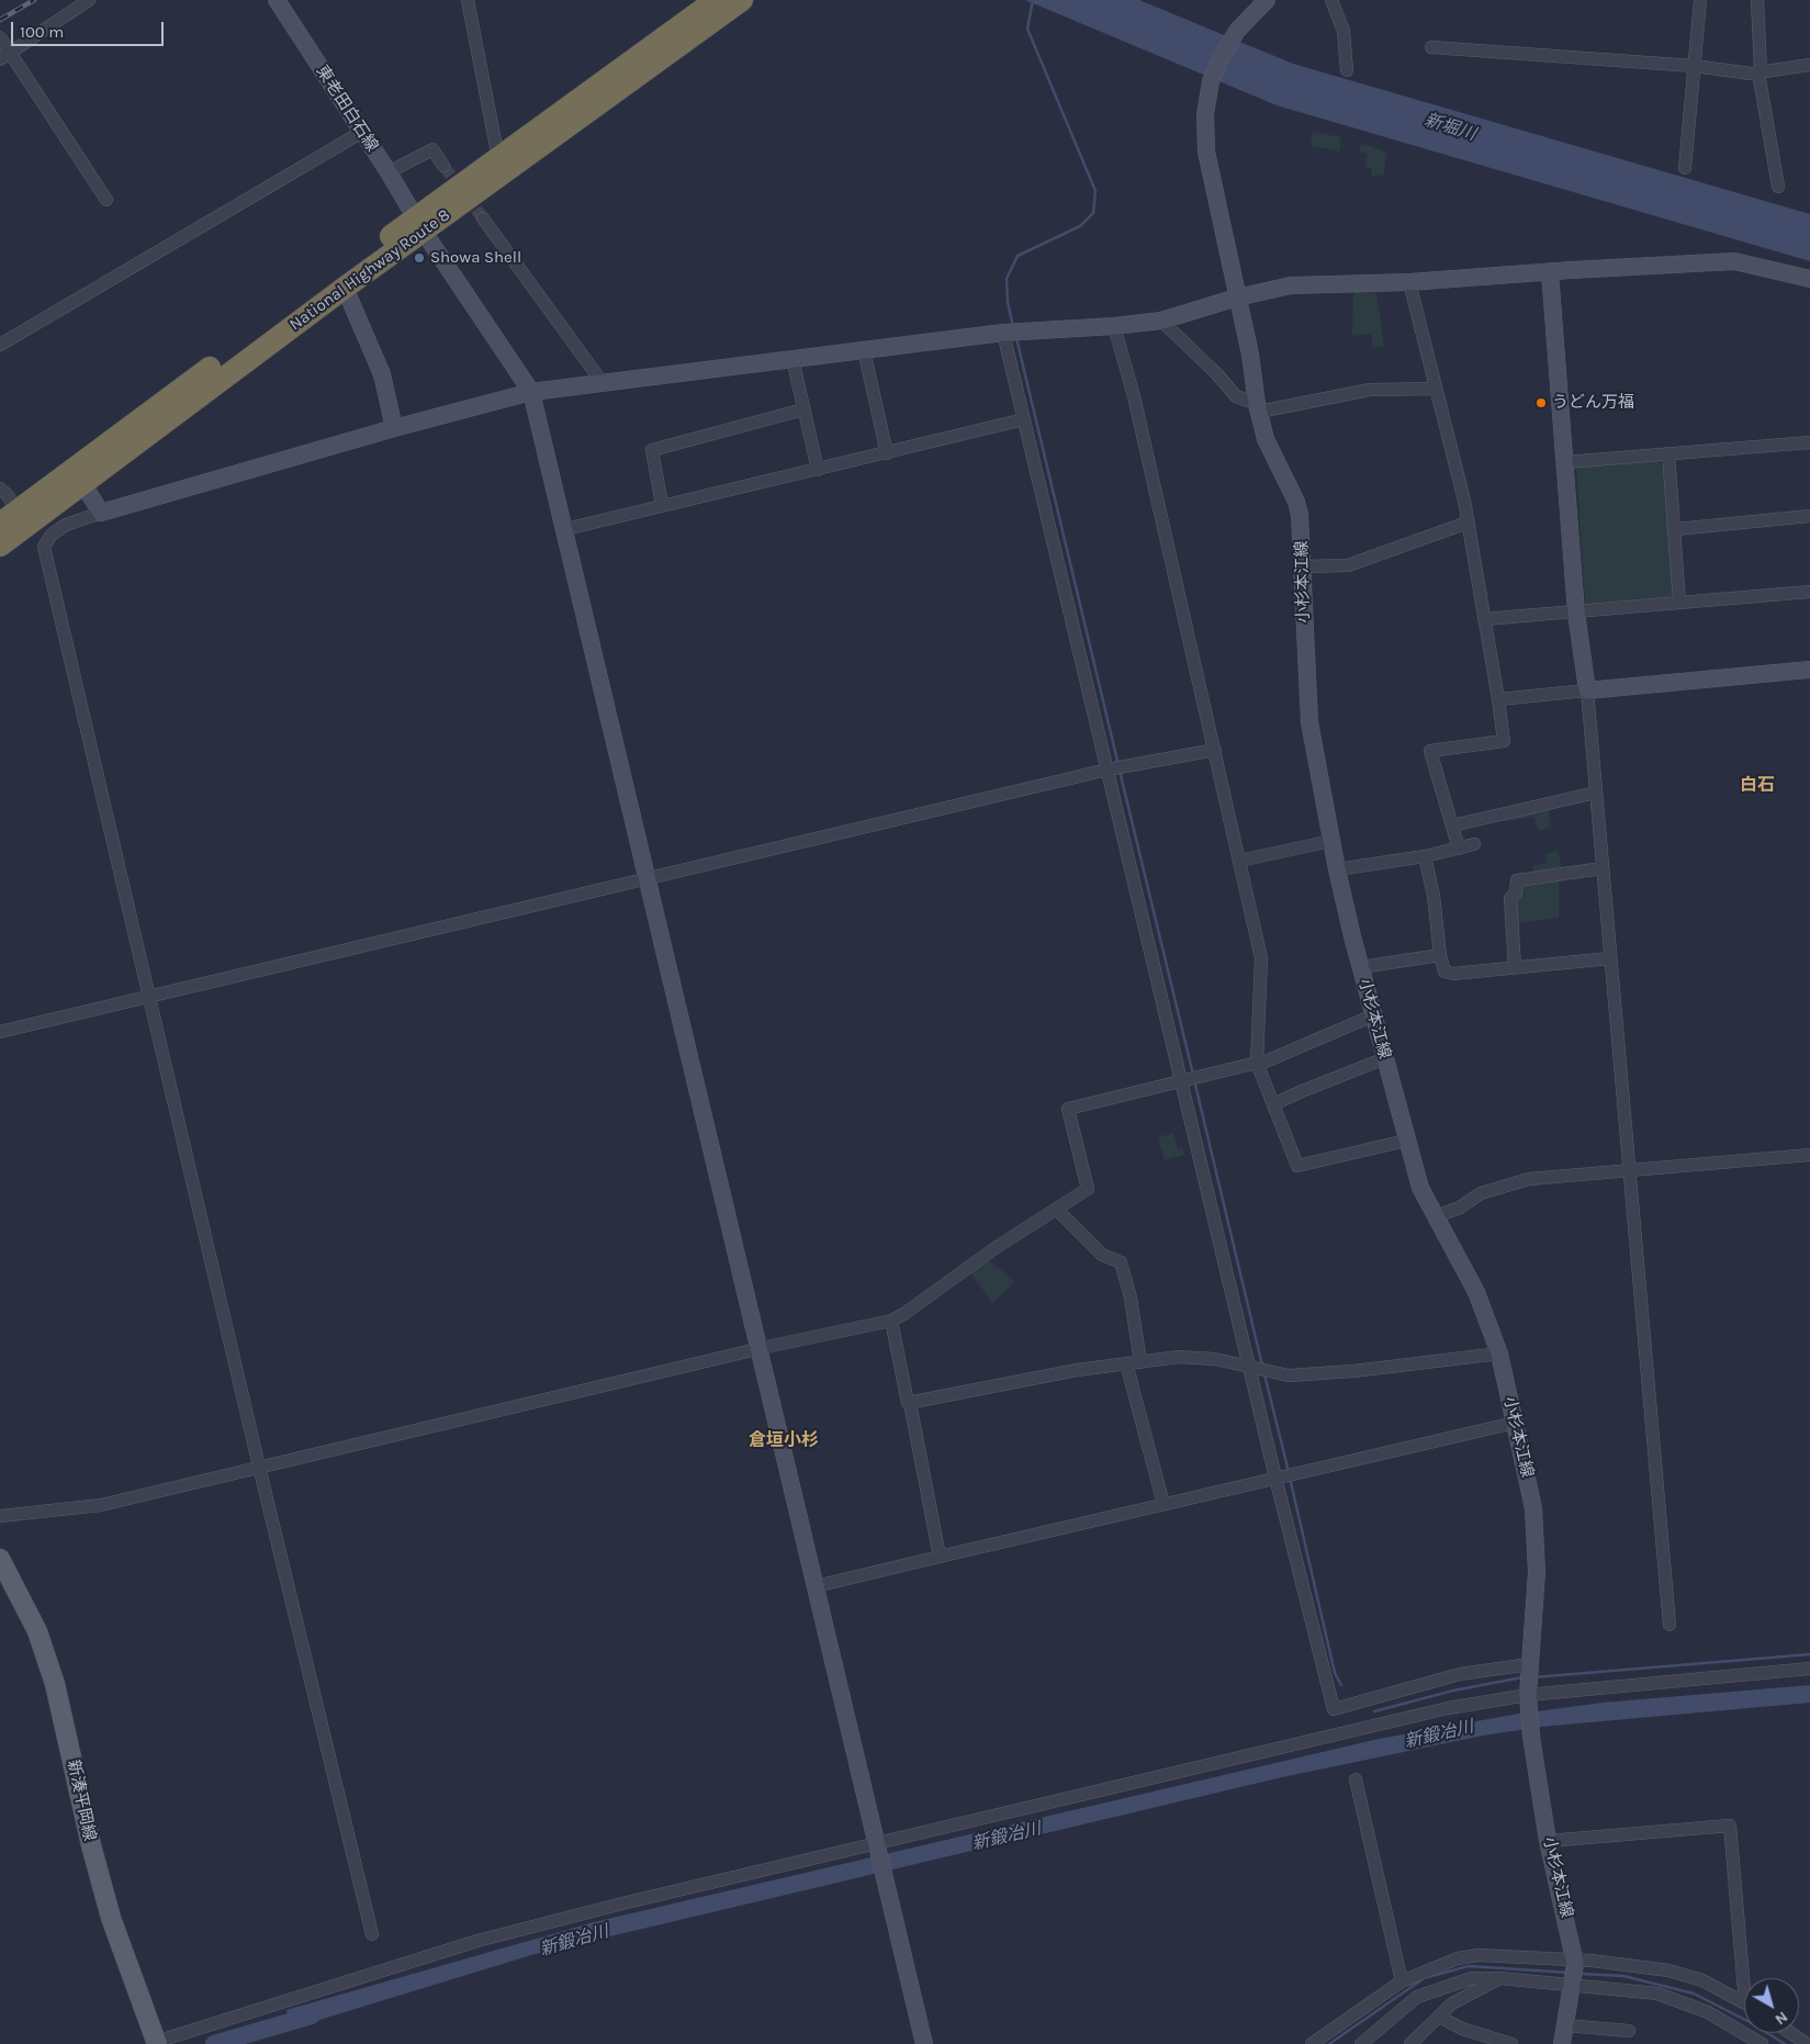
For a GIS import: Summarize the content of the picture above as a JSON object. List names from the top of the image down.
{
  "streets": {
    "highway": ["National Highway Route 8"],
    "main road": ["新湊平岡線"],
    "street": ["東老田白石線", "小杉本江線"]
  },
  "crossings": [
    ["東老田白石線", "National Highway Route 8"]
  ],
  "districts": ["白石", "倉垣小杉"],
  "water": ["新堀川", "新鍛冶川"],
  "places": ["Showa Shell", "うどん万福"],
  "scale_bar": "100 m",
  "north": "bottom right"
}
